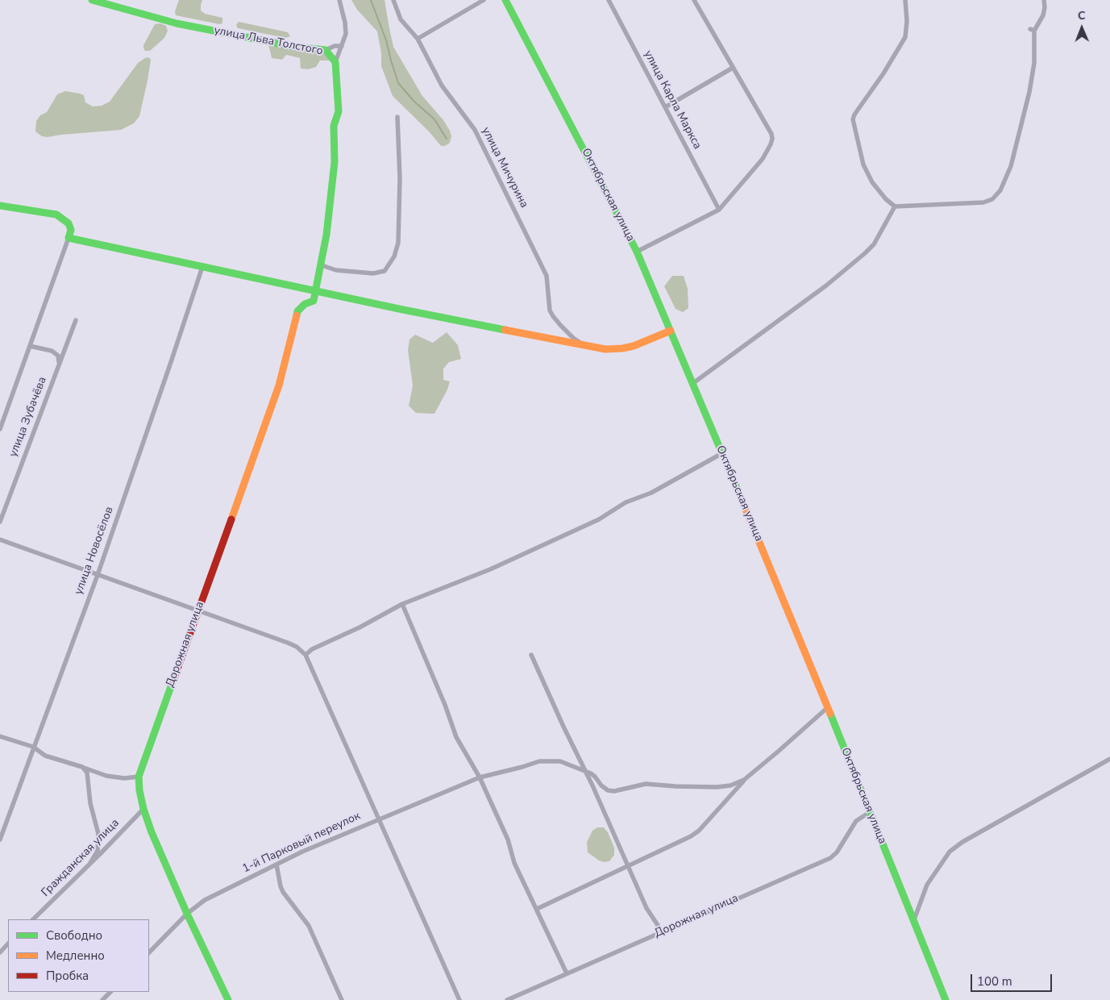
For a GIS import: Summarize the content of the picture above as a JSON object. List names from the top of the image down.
{
  "streets": {
    "street": [
      "улица Льва Толстого",
      "улица Карла Маркса",
      "улица Мичурина",
      "Октябрьская улица",
      "улица Зубачёва",
      "улица Новосёлов",
      "Дорожная улица",
      "1-й Парковый переулок",
      "Гражданская улица"
    ]
  },
  "crossings": [
    ["улица Льва Толстого", "Дорожная улица"],
    ["Октябрьская улица", "Дорожная улица"],
    ["Дорожная улица", "1-й Парковый переулок"],
    ["Дорожная улица", "Гражданская улица"]
  ],
  "legend": ["Свободно", "Медленно", "Пробка"],
  "scale_bar": "100 m",
  "north": "top"
}
